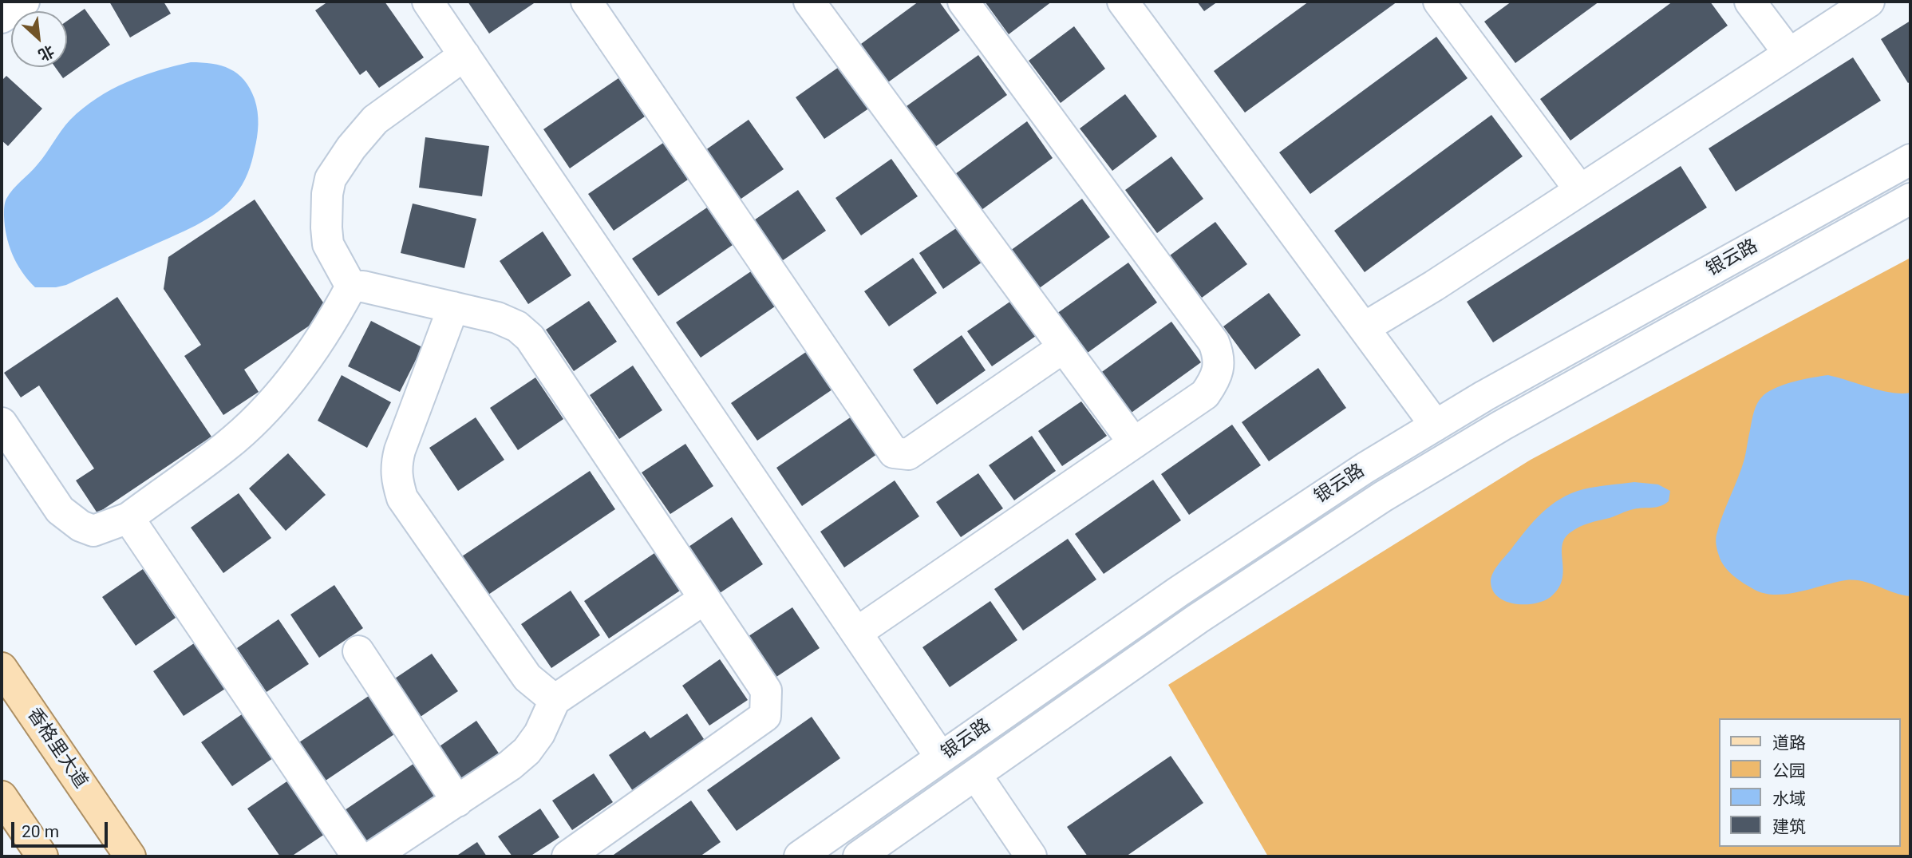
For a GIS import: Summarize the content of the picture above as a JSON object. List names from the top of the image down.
{
  "streets": {
    "main road": ["香格里大道"],
    "street": ["银云路"]
  },
  "legend": [
    "道路",
    "公园",
    "水域",
    "建筑"
  ],
  "scale_bar": "20 m",
  "north": "bottom right"
}
